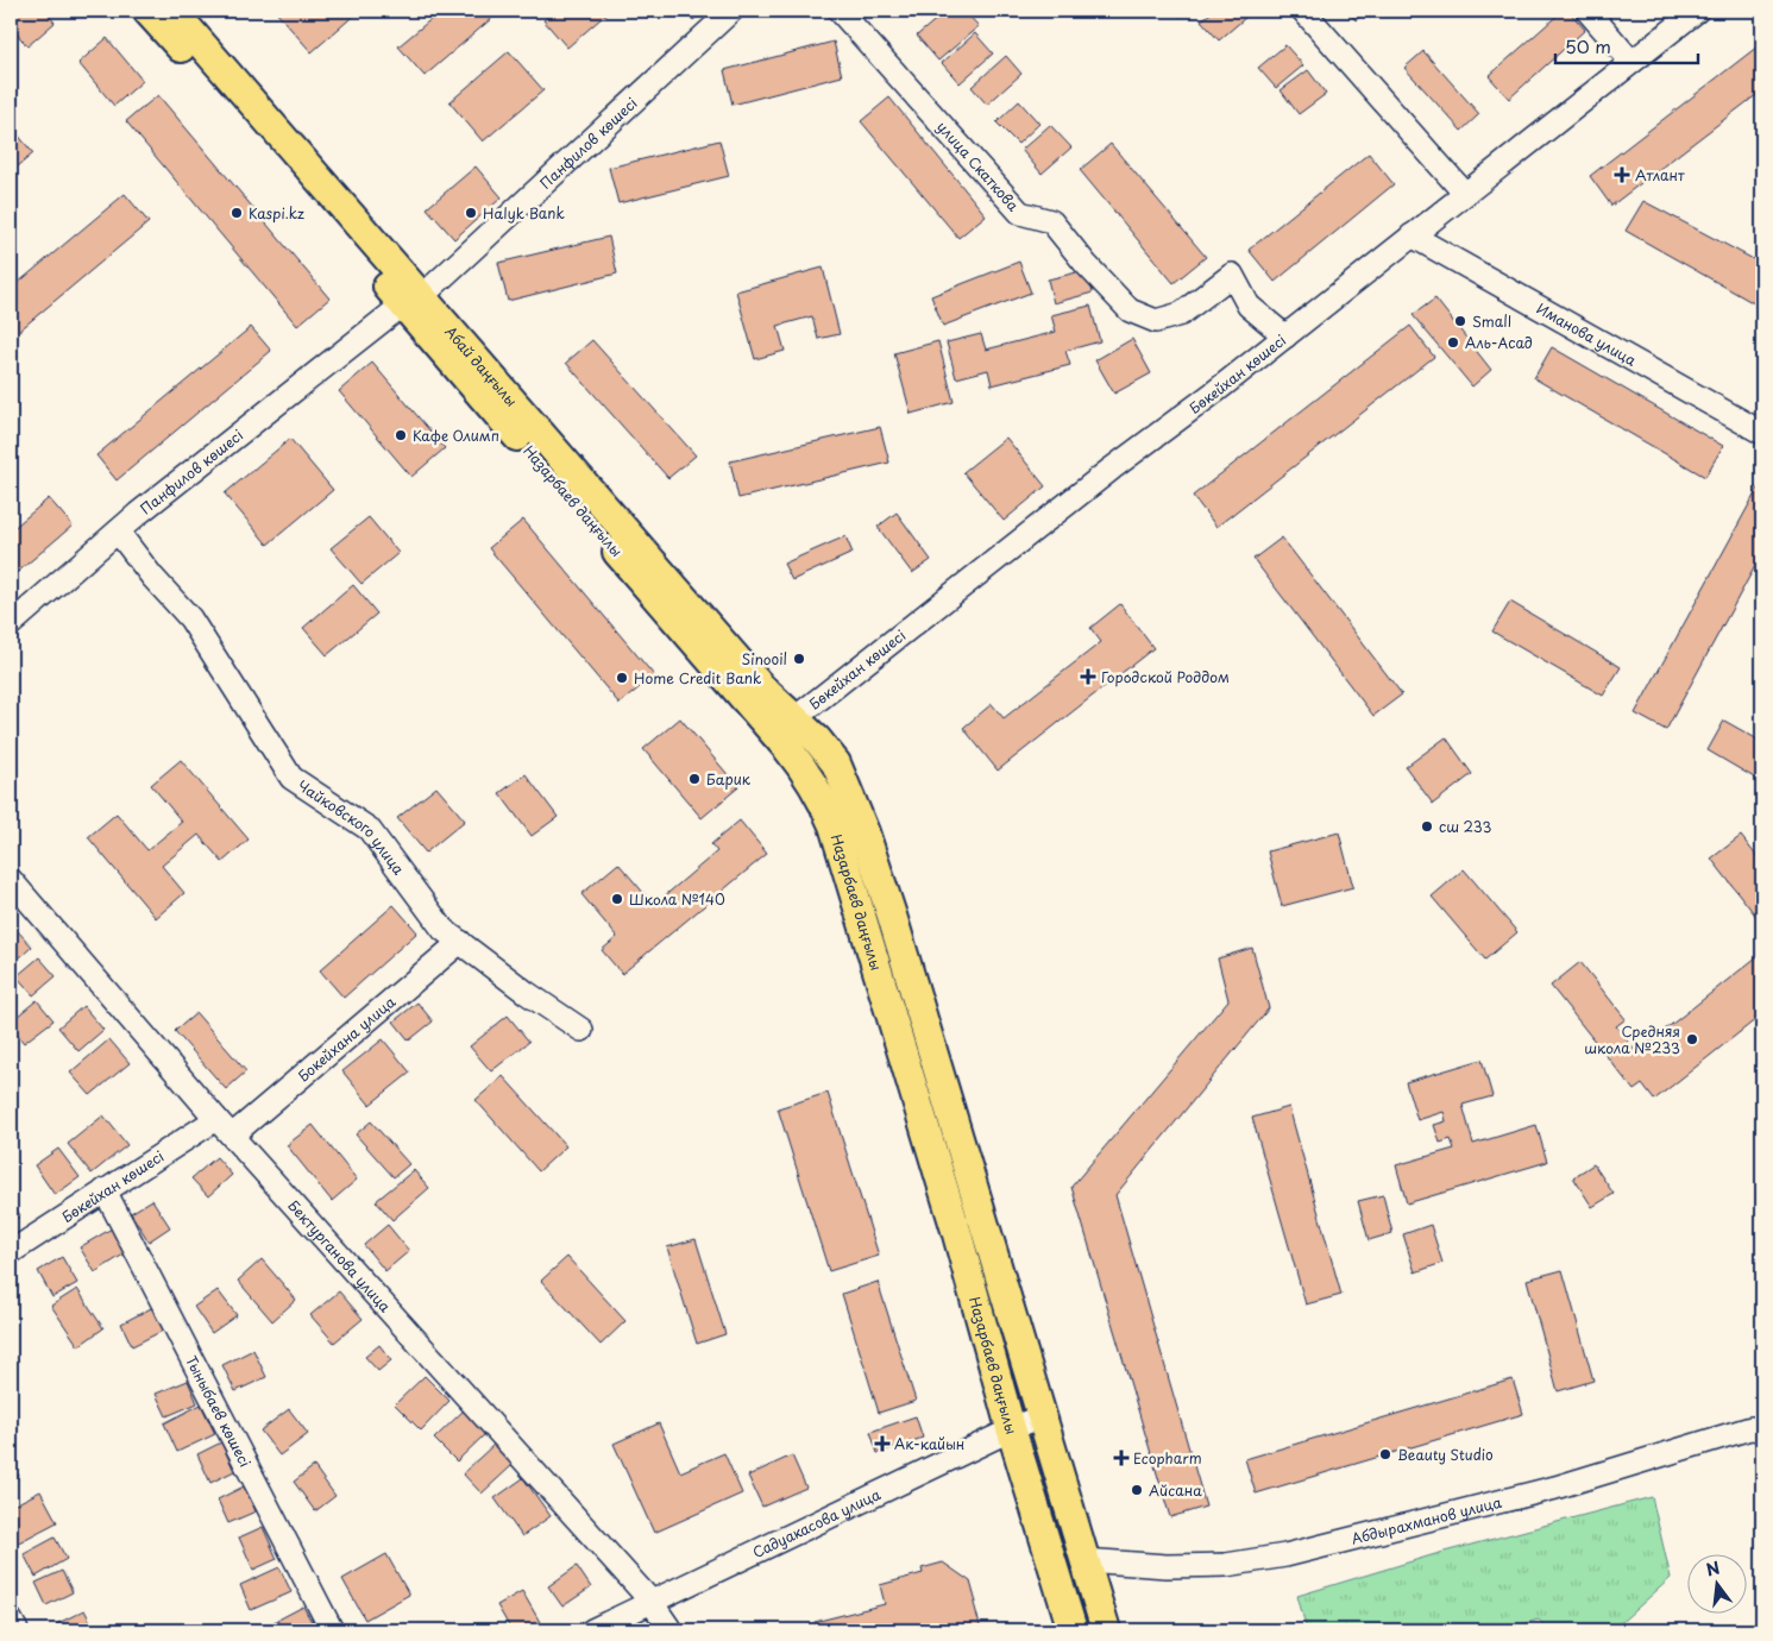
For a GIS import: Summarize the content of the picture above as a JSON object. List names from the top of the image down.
{
  "streets": {
    "main road": ["Назарбаев даңғылы"],
    "street": [
      "Панфилов көшесі",
      "улица Скаткова",
      "Иманова улица",
      "Бөкейхан көшесі",
      "Чайковского улица",
      "Бокейхана улица",
      "Бектурганова улица",
      "Тыныбаев көшесі",
      "Абдырахманов улица",
      "Садуакасова улица"
    ]
  },
  "crossings": [
    ["Панфилов көшесі", "Назарбаев даңғылы"],
    ["Панфилов көшесі", "Чайковского улица"],
    ["улица Скаткова", "Бөкейхан көшесі"],
    ["Иманова улица", "Бөкейхан көшесі"],
    ["Бөкейхан көшесі", "Назарбаев даңғылы"],
    ["Бөкейхан көшесі", "Бокейхана улица"],
    ["Бөкейхан көшесі", "Бектурганова улица"],
    ["Бөкейхан көшесі", "Тыныбаев көшесі"],
    ["Назарбаев даңғылы", "Абдырахманов улица"],
    ["Назарбаев даңғылы", "Садуакасова улица"],
    ["Чайковского улица", "Бокейхана улица"],
    ["Бокейхана улица", "Бектурганова улица"],
    ["Бектурганова улица", "Садуакасова улица"]
  ],
  "places": {
    "health": [
      "Атлант",
      "Городской Роддом",
      "Ак-кайын",
      "Ecopharm"
    ],
    "other": [
      "Kaspi.kz",
      "Halyk Bank",
      "Small",
      "Аль-Асад",
      "Кафе Олимп",
      "Sinooil",
      "Home Credit Bank",
      "Барик",
      "сш 233",
      "Школа №140",
      "Средняя школа №233",
      "Beauty Studio",
      "Айсана"
    ]
  },
  "scale_bar": "50 m",
  "north": "top"
}
